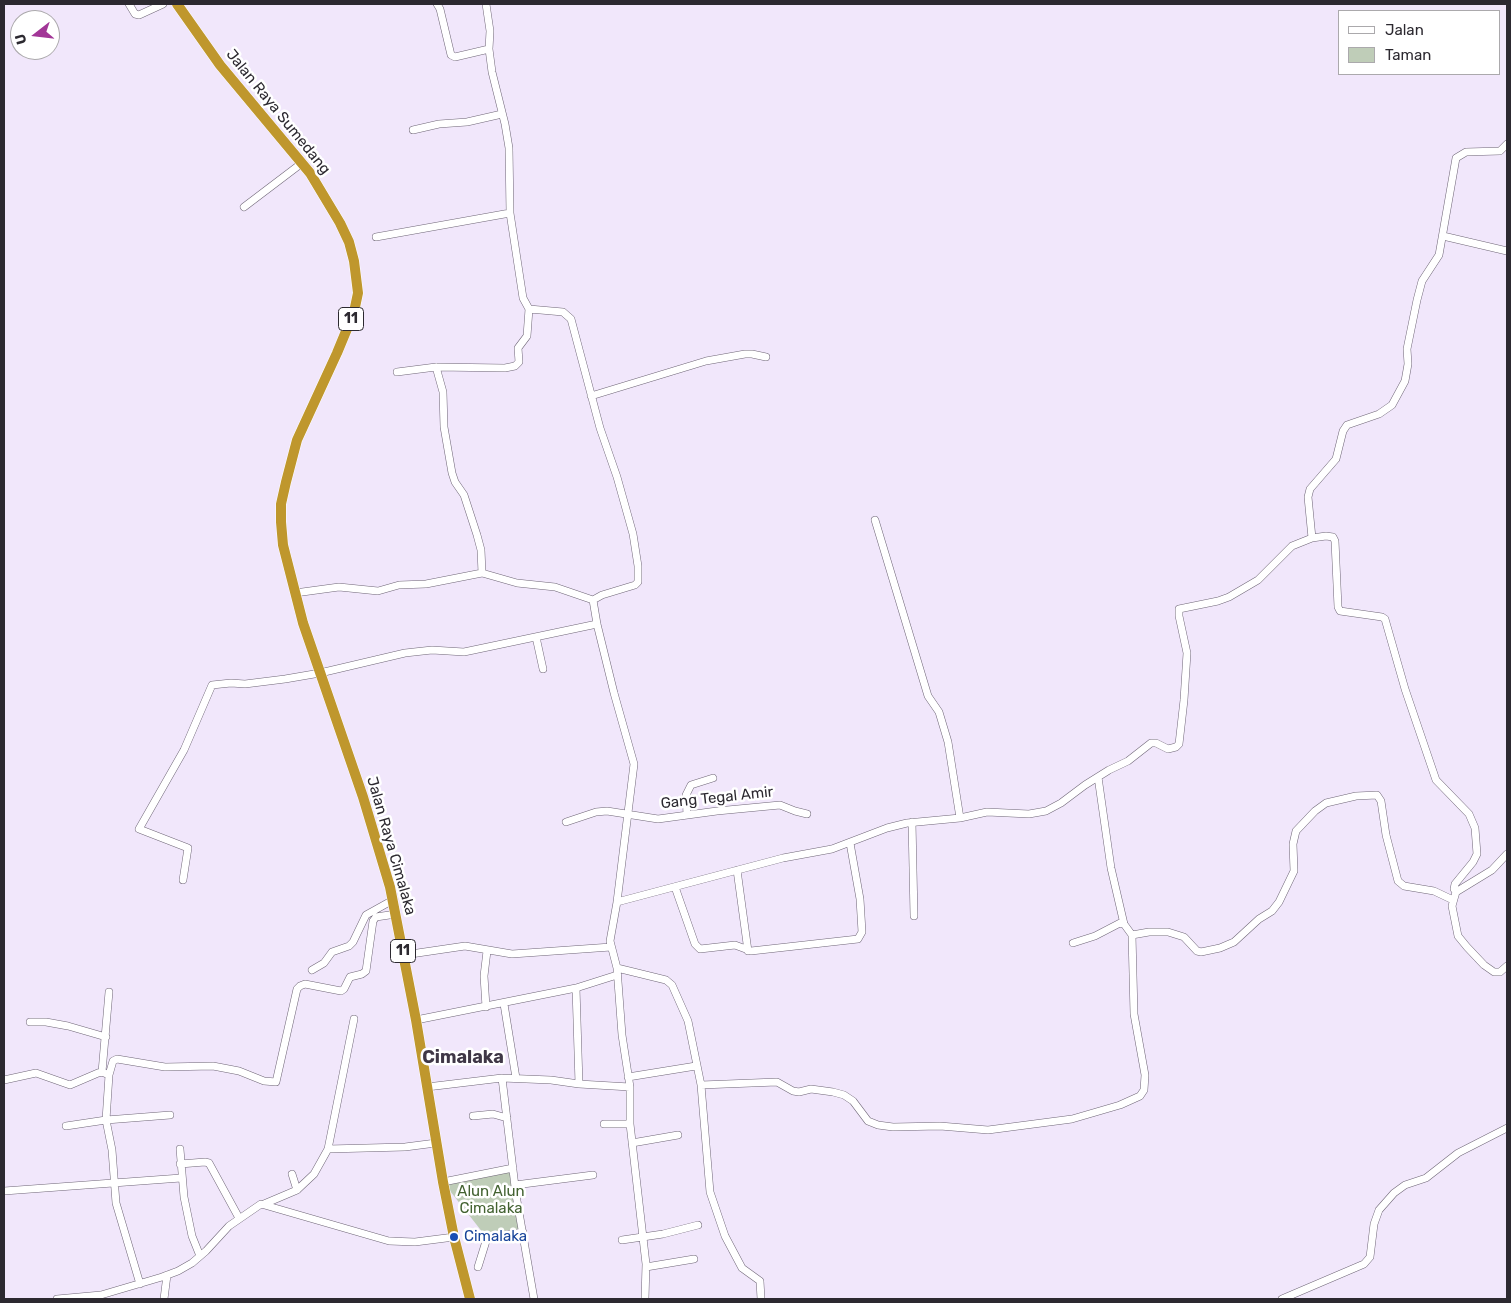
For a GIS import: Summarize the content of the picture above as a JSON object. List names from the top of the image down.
{
  "streets": {
    "highway": ["Jalan Raya Sumedang", "11", "Jalan Raya Cimalaka"],
    "street": ["Gang Tegal Amir"]
  },
  "crossings": [
    ["Jalan Raya Sumedang", "Jalan Raya Cimalaka"],
    ["11", "Jalan Raya Cimalaka"]
  ],
  "districts": ["Cimalaka"],
  "parks": ["Alun Alun Cimalaka"],
  "places": ["Cimalaka"],
  "legend": ["Jalan", "Taman"],
  "north": "left"
}
